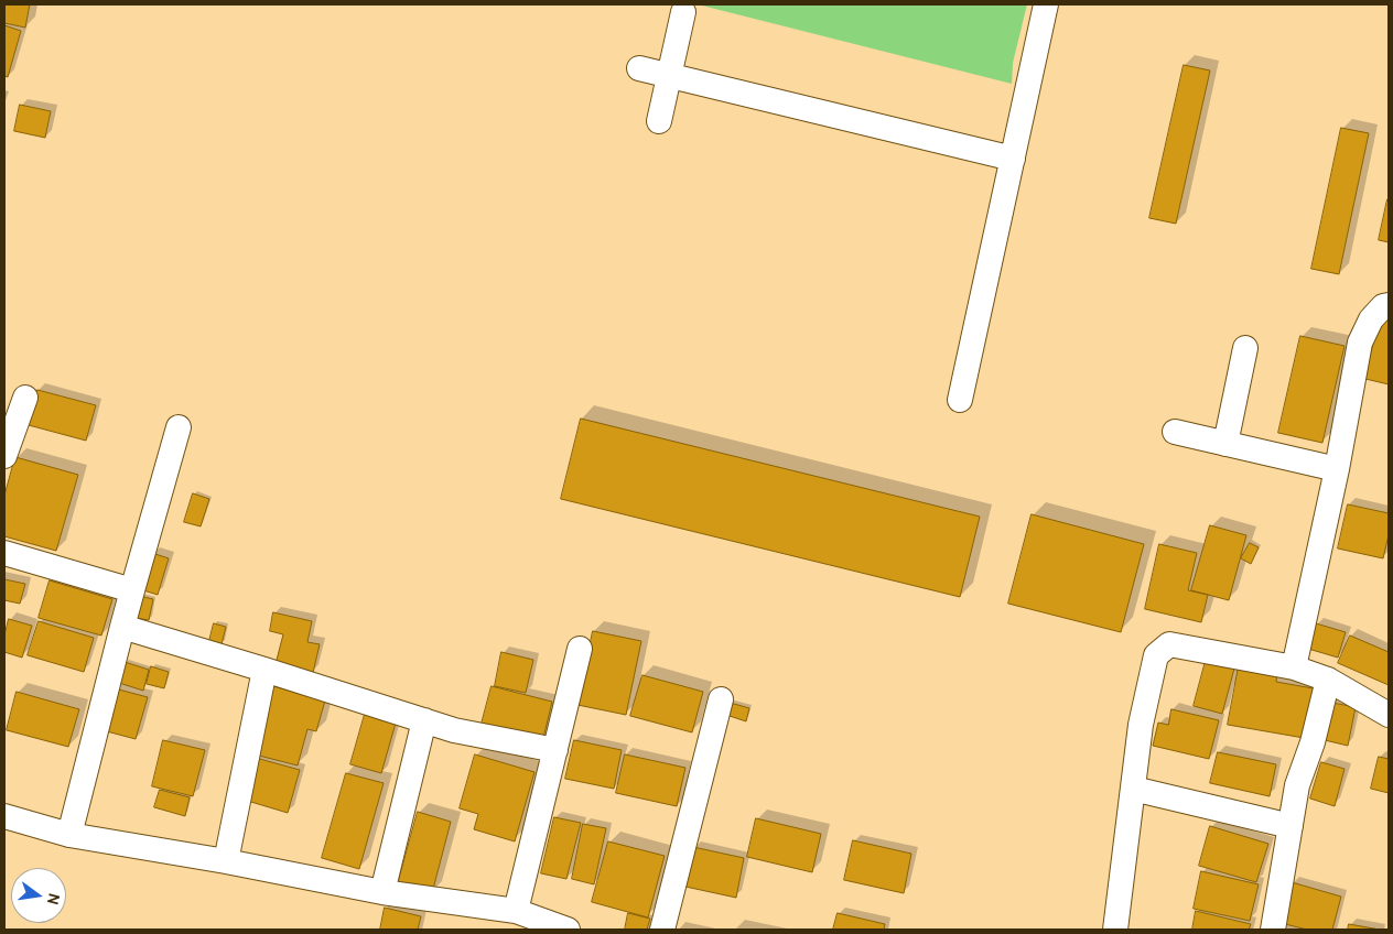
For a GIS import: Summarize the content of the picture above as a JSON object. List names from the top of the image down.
{
  "north": "right"
}
